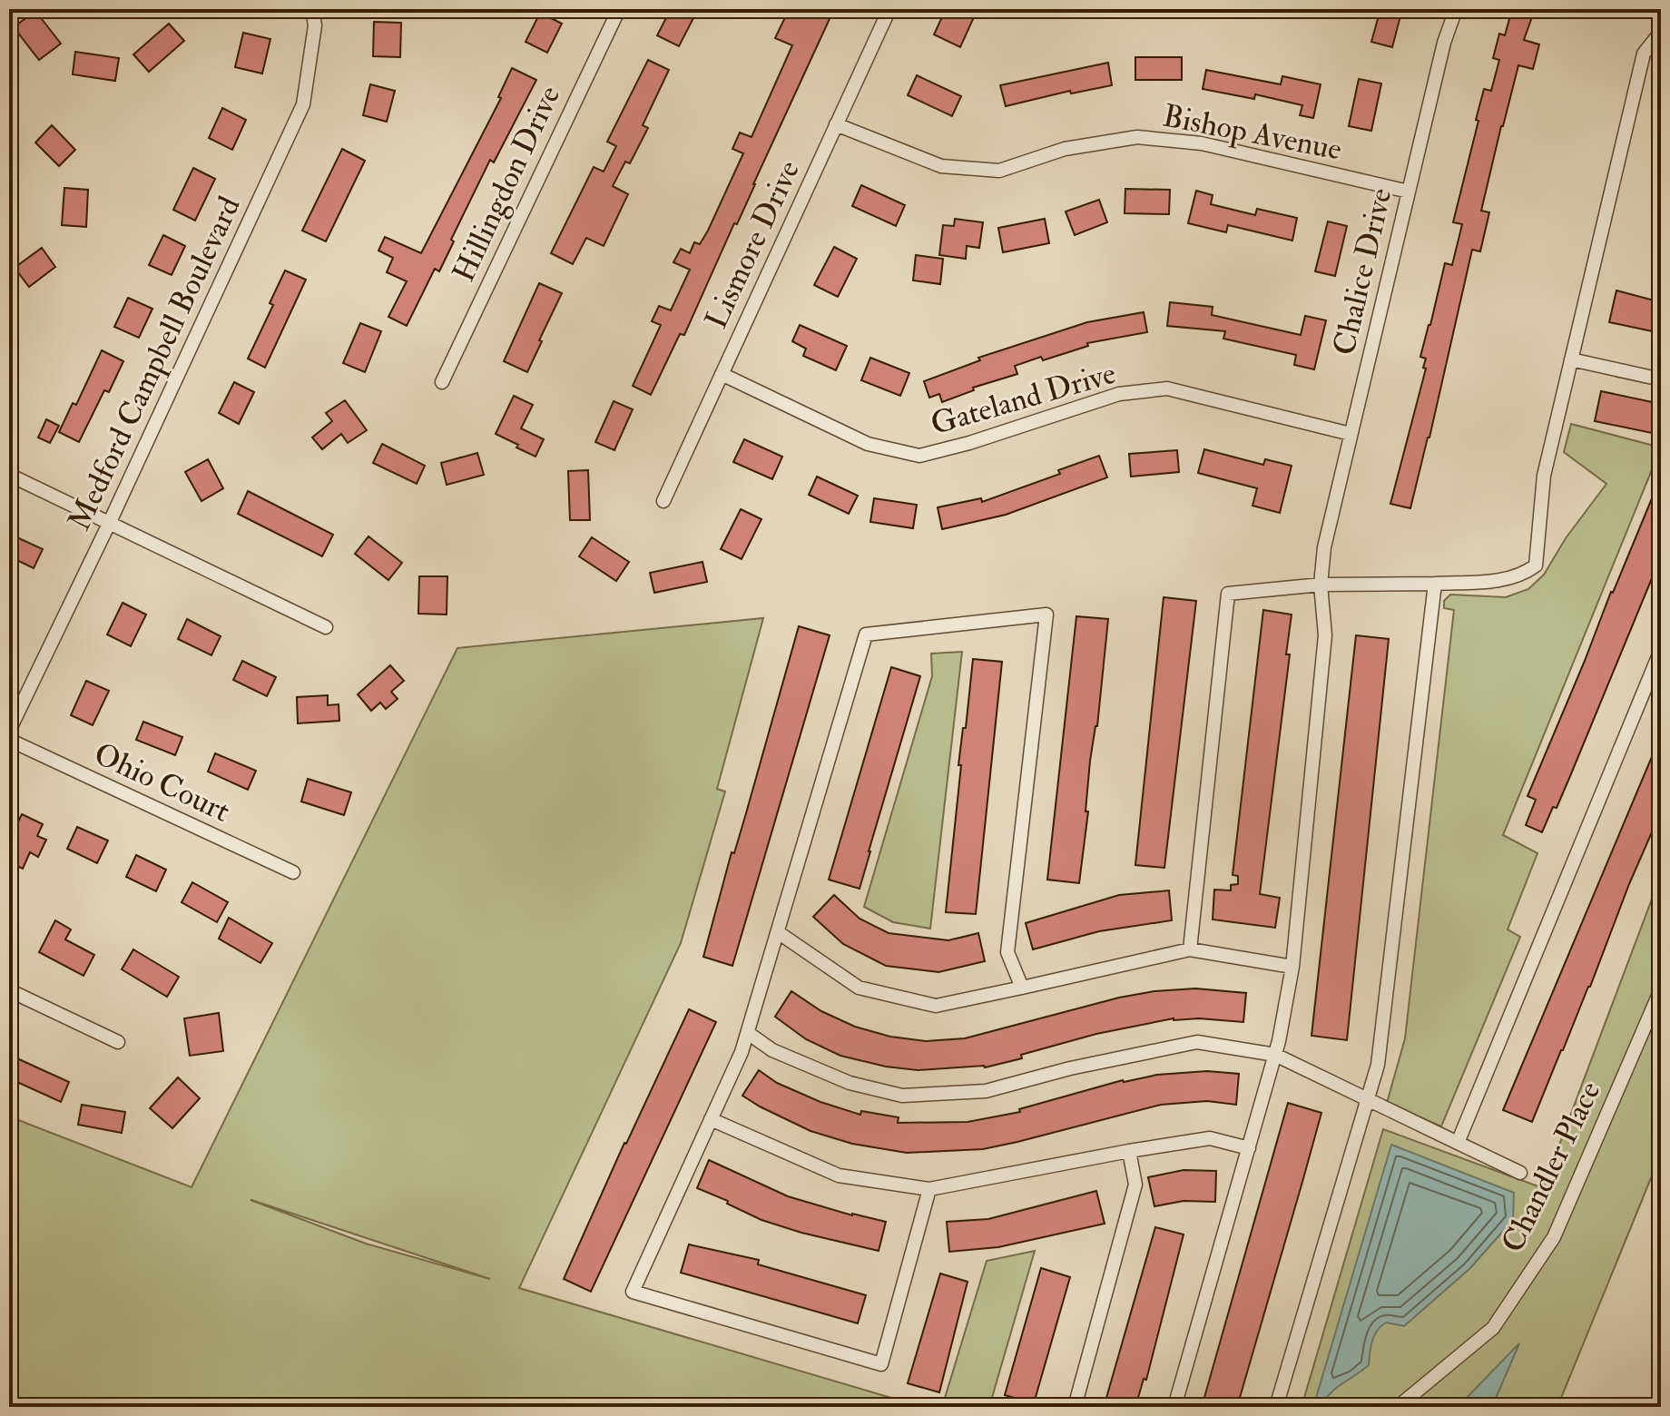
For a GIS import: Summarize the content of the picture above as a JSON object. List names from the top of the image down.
{
  "streets": {
    "street": [
      "Bishop Avenue",
      "Hillingdon Drive",
      "Lismore Drive",
      "Chalice Drive",
      "Medford Campbell Boulevard",
      "Gateland Drive",
      "Ohio Court",
      "Chandler Place"
    ]
  },
  "crossings": [
    ["Bishop Avenue", "Lismore Drive"],
    ["Bishop Avenue", "Chalice Drive"],
    ["Lismore Drive", "Gateland Drive"],
    ["Chalice Drive", "Gateland Drive"]
  ]
}
